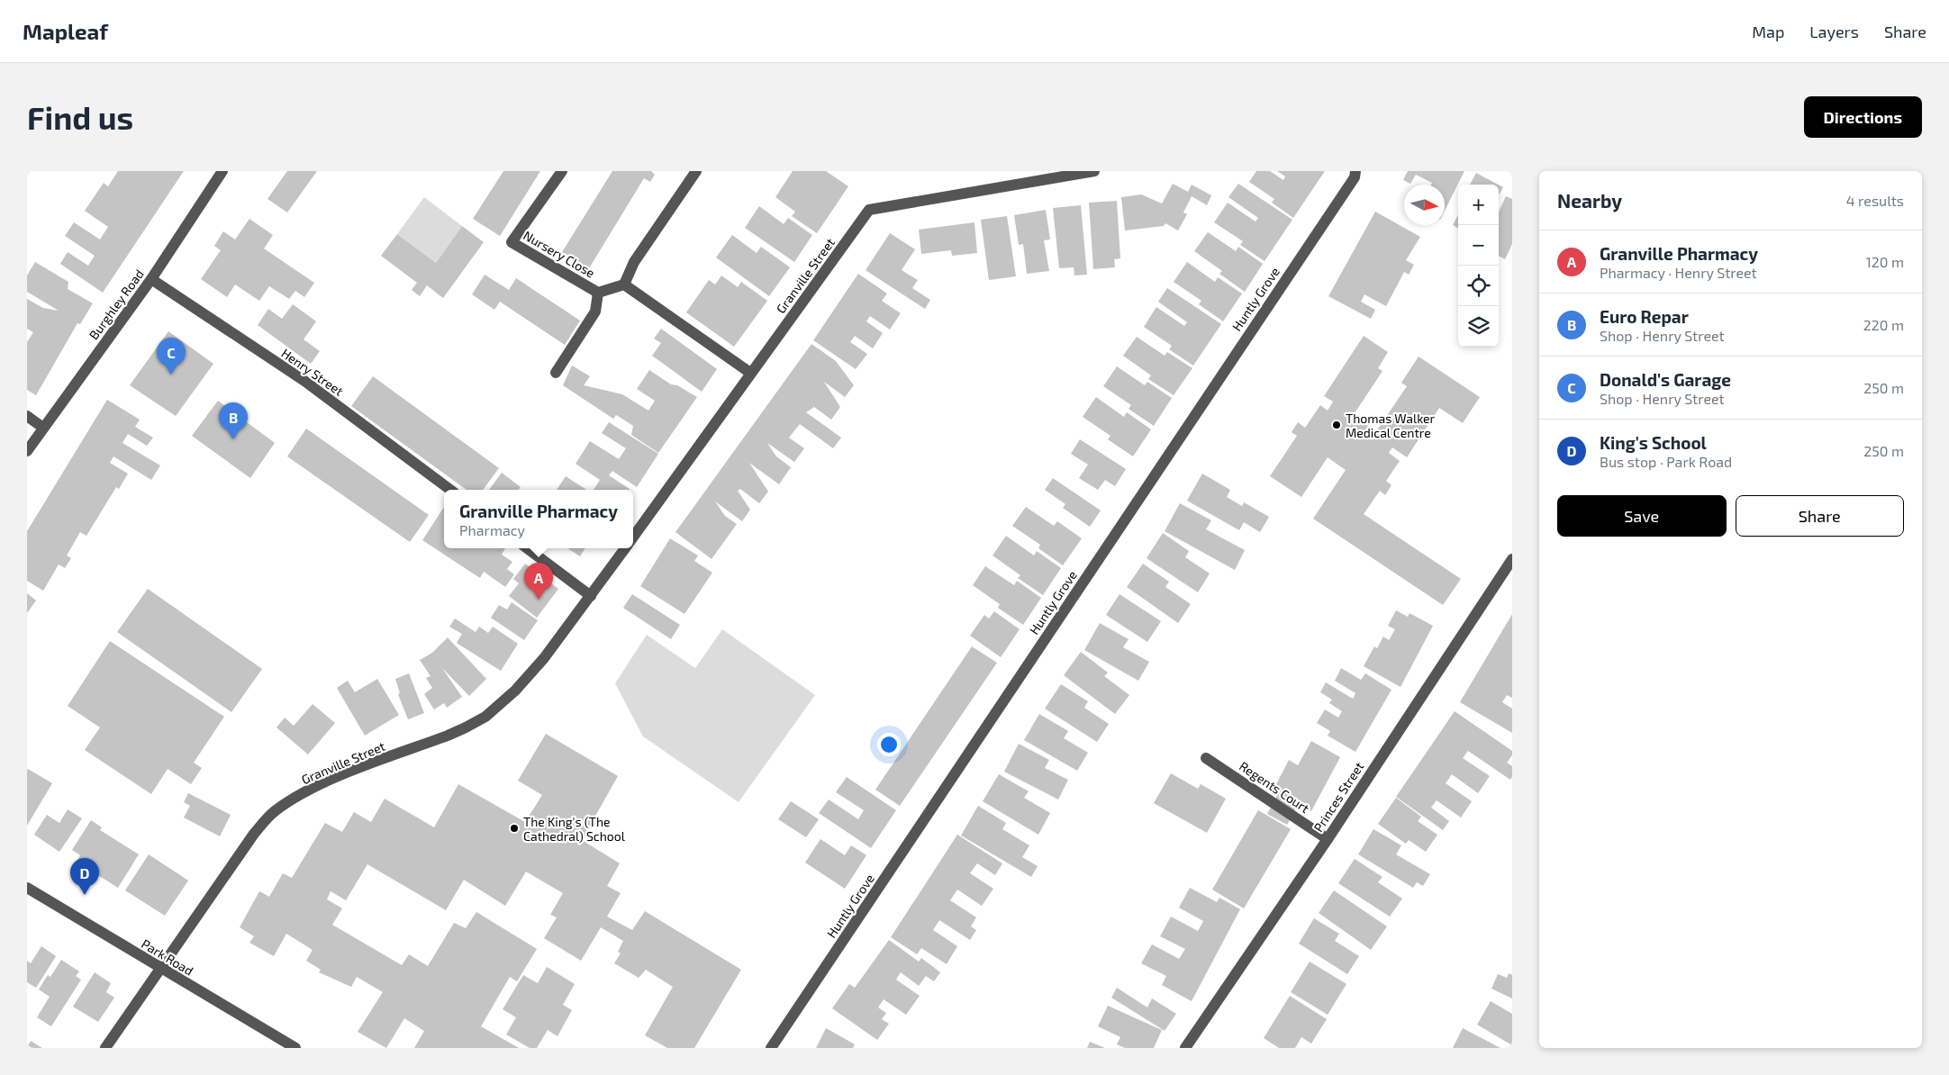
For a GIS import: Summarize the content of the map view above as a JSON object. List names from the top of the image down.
{
  "streets": {
    "street": [
      "Nursery Close",
      "Granville Street",
      "Huntly Grove",
      "Burghley Road",
      "Henry Street",
      "Regents Court",
      "Princes Street",
      "Park Road"
    ]
  },
  "crossings": [
    ["Granville Street", "Park Road"],
    ["Burghley Road", "Henry Street"],
    ["Regents Court", "Princes Street"]
  ],
  "places": ["Thomas Walker Medical Centre", "The King's (The Cathedral) School"],
  "north": "right",
  "page": {
    "header": "Mapleaf",
    "nav": ["Map", "Layers", "Share"],
    "buttons": [
      "Directions",
      ["Save", "Share"]
    ],
    "title": "Find us",
    "heading": ["Nearby", "4 results"],
    "map_buttons": ["+", "−"],
    "list": [
      {
        "mark": "A",
        "name": "Granville Pharmacy",
        "note": "Pharmacy · Henry Street",
        "value": "120 m"
      },
      {
        "mark": "B",
        "name": "Euro Repar",
        "note": "Shop · Henry Street",
        "value": "220 m"
      },
      {
        "mark": "C",
        "name": "Donald's Garage",
        "note": "Shop · Henry Street",
        "value": "250 m"
      },
      {
        "mark": "D",
        "name": "King's School",
        "note": "Bus stop · Park Road",
        "value": "250 m"
      }
    ],
    "pins": [
      "C",
      "B",
      "A",
      "D"
    ],
    "popup": ["Granville Pharmacy", "Pharmacy"]
  }
}
